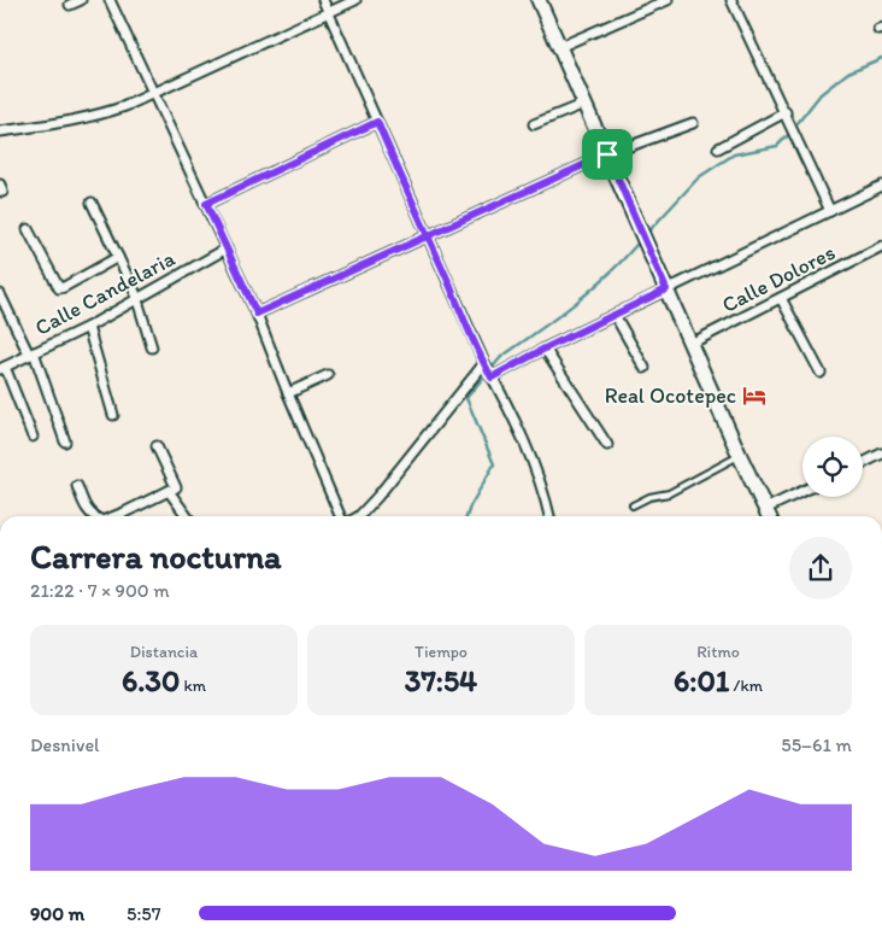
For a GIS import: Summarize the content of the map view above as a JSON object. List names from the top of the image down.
{
  "streets": {
    "street": ["Calle Dolores", "Calle Candelaria"]
  },
  "places": {
    "hotel": ["Real Ocotepec"]
  },
  "page": {
    "heading": ["Carrera nocturna", "21:22 · 7 × 900 m"],
    "stats": [
      ["Distancia", "6.30 km"],
      ["Tiempo", "37:54"],
      ["Ritmo", "6:01 /km"]
    ],
    "chart": ["Desnivel", "55–61 m"],
    "list": [
      {
        "name": "900 m",
        "note": "5:57"
      }
    ]
  }
}
